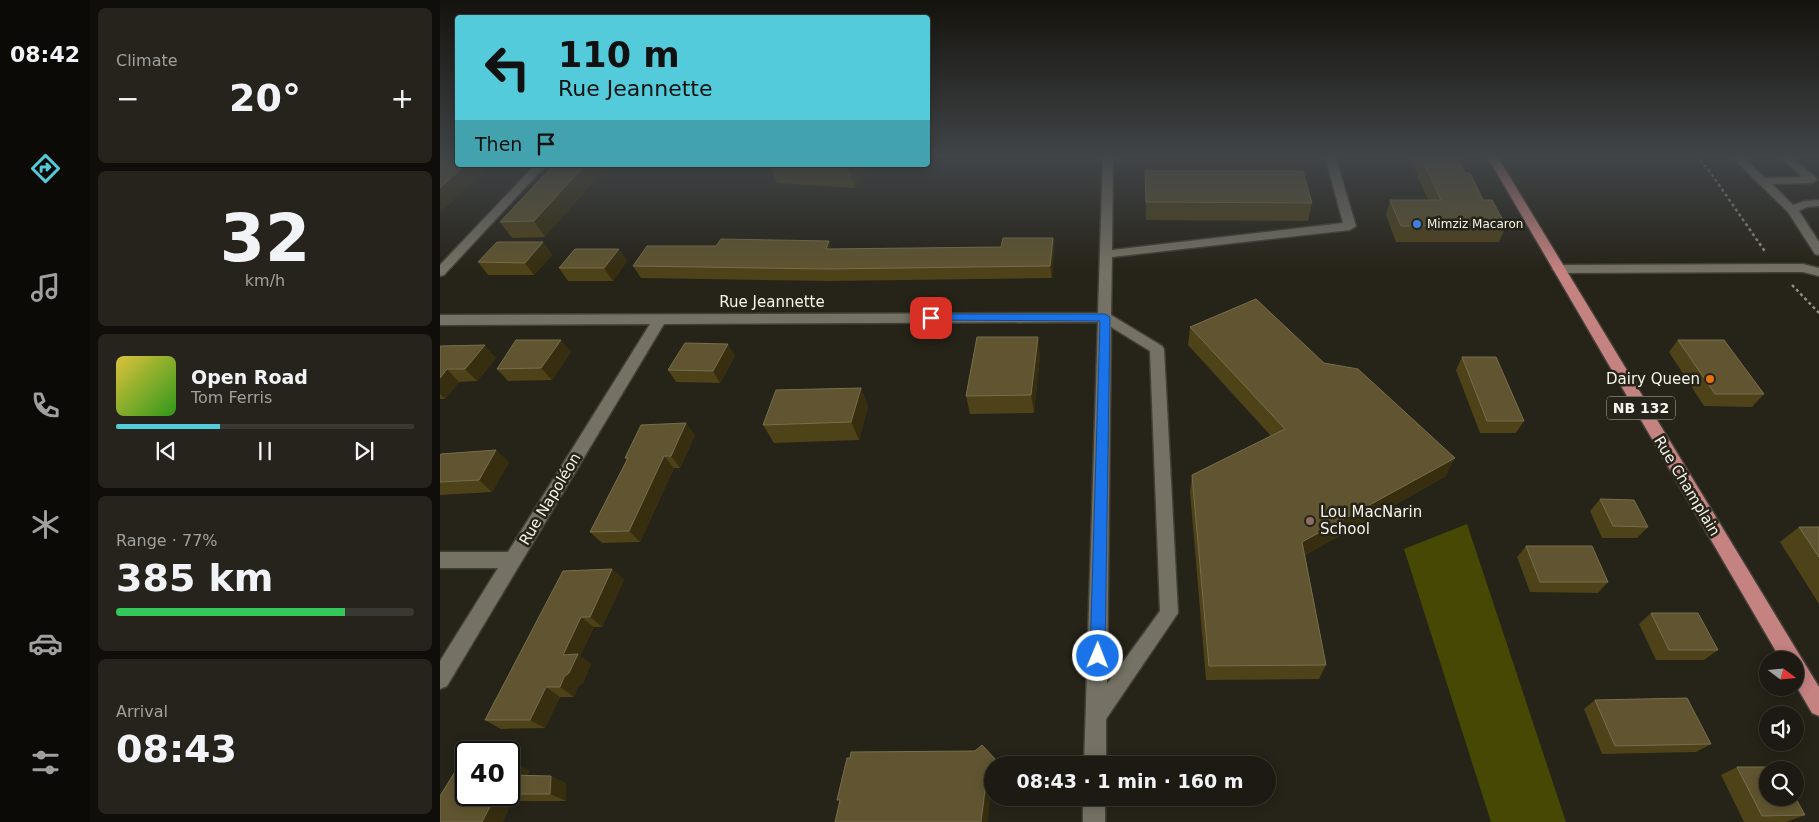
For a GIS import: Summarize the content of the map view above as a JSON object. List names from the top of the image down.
{
  "streets": {
    "main road": ["NB 132", "Rue Champlain"],
    "street": ["Rue Jeannette", "Rue Napoléon"]
  },
  "crossings": [
    ["Rue Jeannette", "Rue Napoléon"]
  ],
  "places": ["Mimziz Macaron", "Dairy Queen", "Lou MacNarin School"],
  "north": "right",
  "page": {
    "tabs": "08:42",
    "tile": [
      "Climate",
      ["32", "km/h"],
      ["Range · 77%", "385 km"],
      ["Arrival", "08:43"]
    ],
    "turn": ["110 m", "Rue Jeannette"],
    "heat": ["−", "20°", "+"],
    "then": "Then",
    "song": ["Open Road", "Tom Ferris"],
    "limit": "40",
    "trip": "08:43 · 1 min · 160 m"
  }
}
